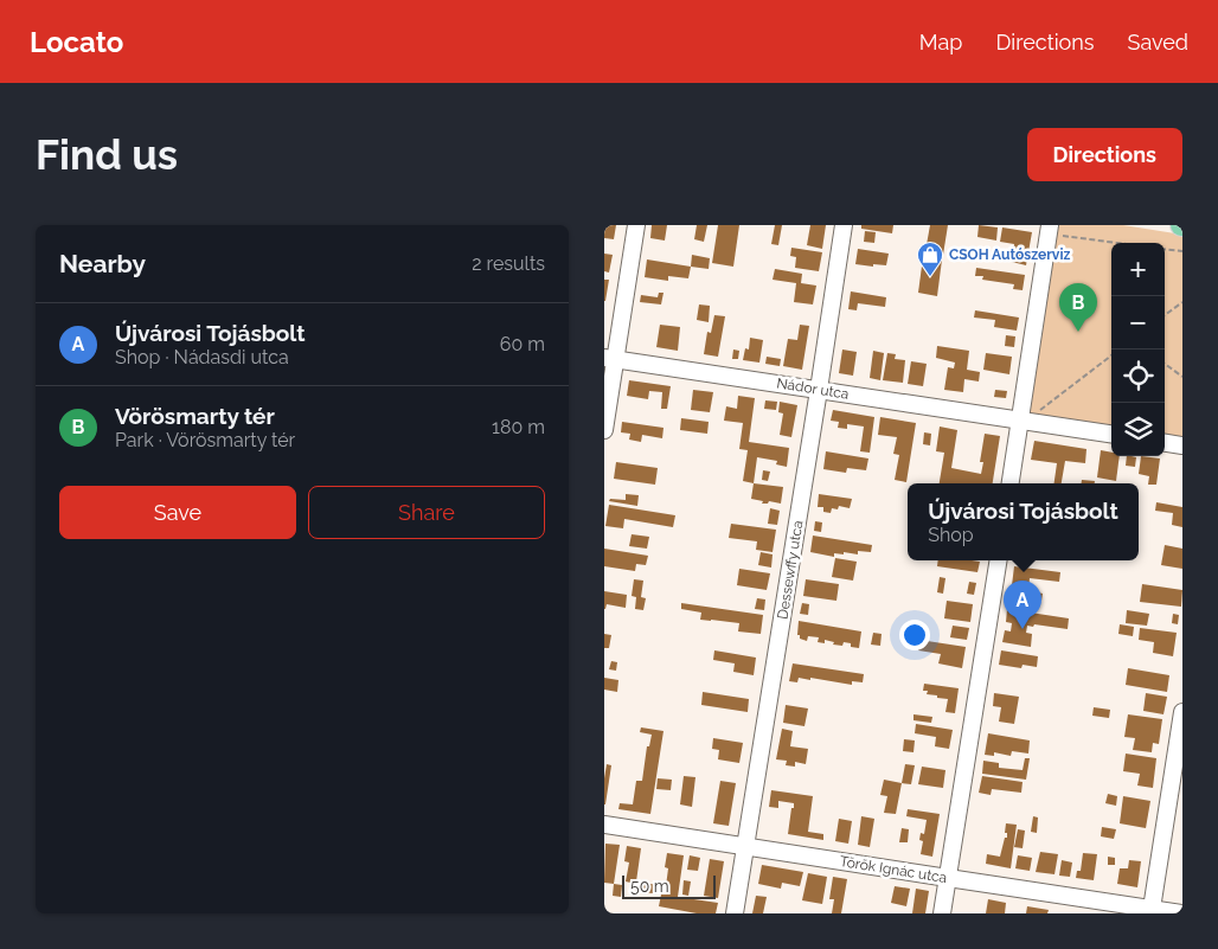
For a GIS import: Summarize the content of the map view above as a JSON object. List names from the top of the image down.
{
  "streets": {
    "street": ["Nádor utca", "Dessewffy utca", "Török Ignác utca"]
  },
  "crossings": [
    ["Nádor utca", "Dessewffy utca"],
    ["Dessewffy utca", "Török Ignác utca"]
  ],
  "places": {
    "shop": ["CSOH Autószerviz"]
  },
  "scale_bar": "50 m",
  "page": {
    "header": "Locato",
    "nav": ["Map", "Directions", "Saved"],
    "buttons": [
      "Directions",
      ["Save", "Share"]
    ],
    "title": "Find us",
    "heading": ["Nearby", "2 results"],
    "map_buttons": ["+", "−"],
    "pins": ["B", "A"],
    "list": [
      {
        "mark": "A",
        "name": "Újvárosi Tojásbolt",
        "note": "Shop · Nádasdi utca",
        "value": "60 m"
      },
      {
        "mark": "B",
        "name": "Vörösmarty tér",
        "note": "Park · Vörösmarty tér",
        "value": "180 m"
      }
    ],
    "popup": ["Újvárosi Tojásbolt", "Shop"],
    "scale": "50 m"
  }
}
